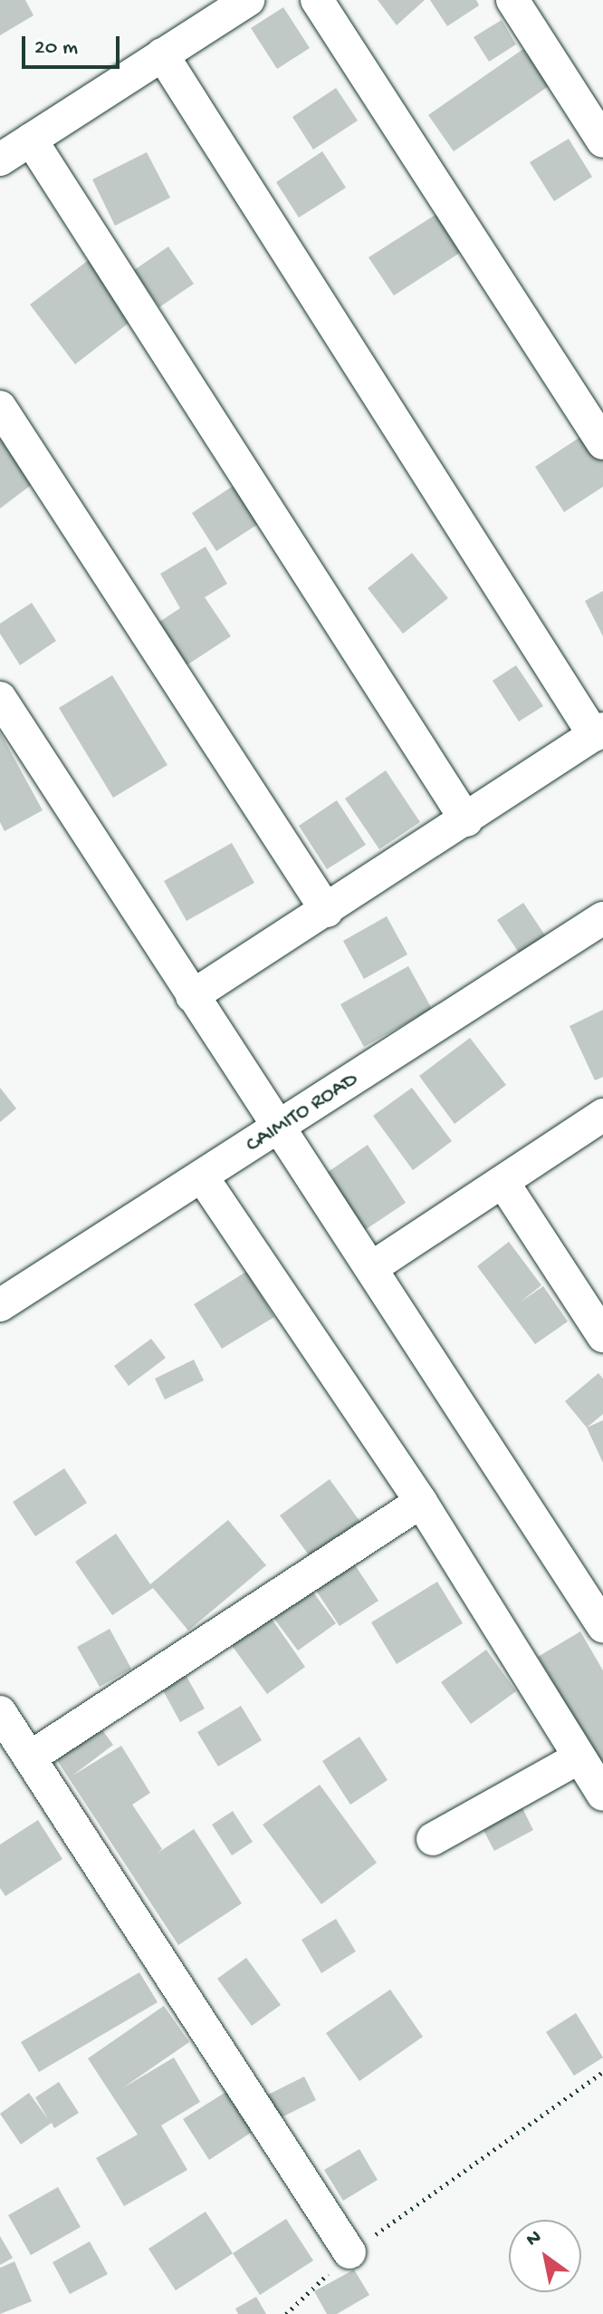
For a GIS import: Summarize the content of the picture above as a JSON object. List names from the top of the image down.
{
  "streets": {
    "street": ["CAIMITO ROAD"]
  },
  "scale_bar": "20 m",
  "north": "top left"
}
